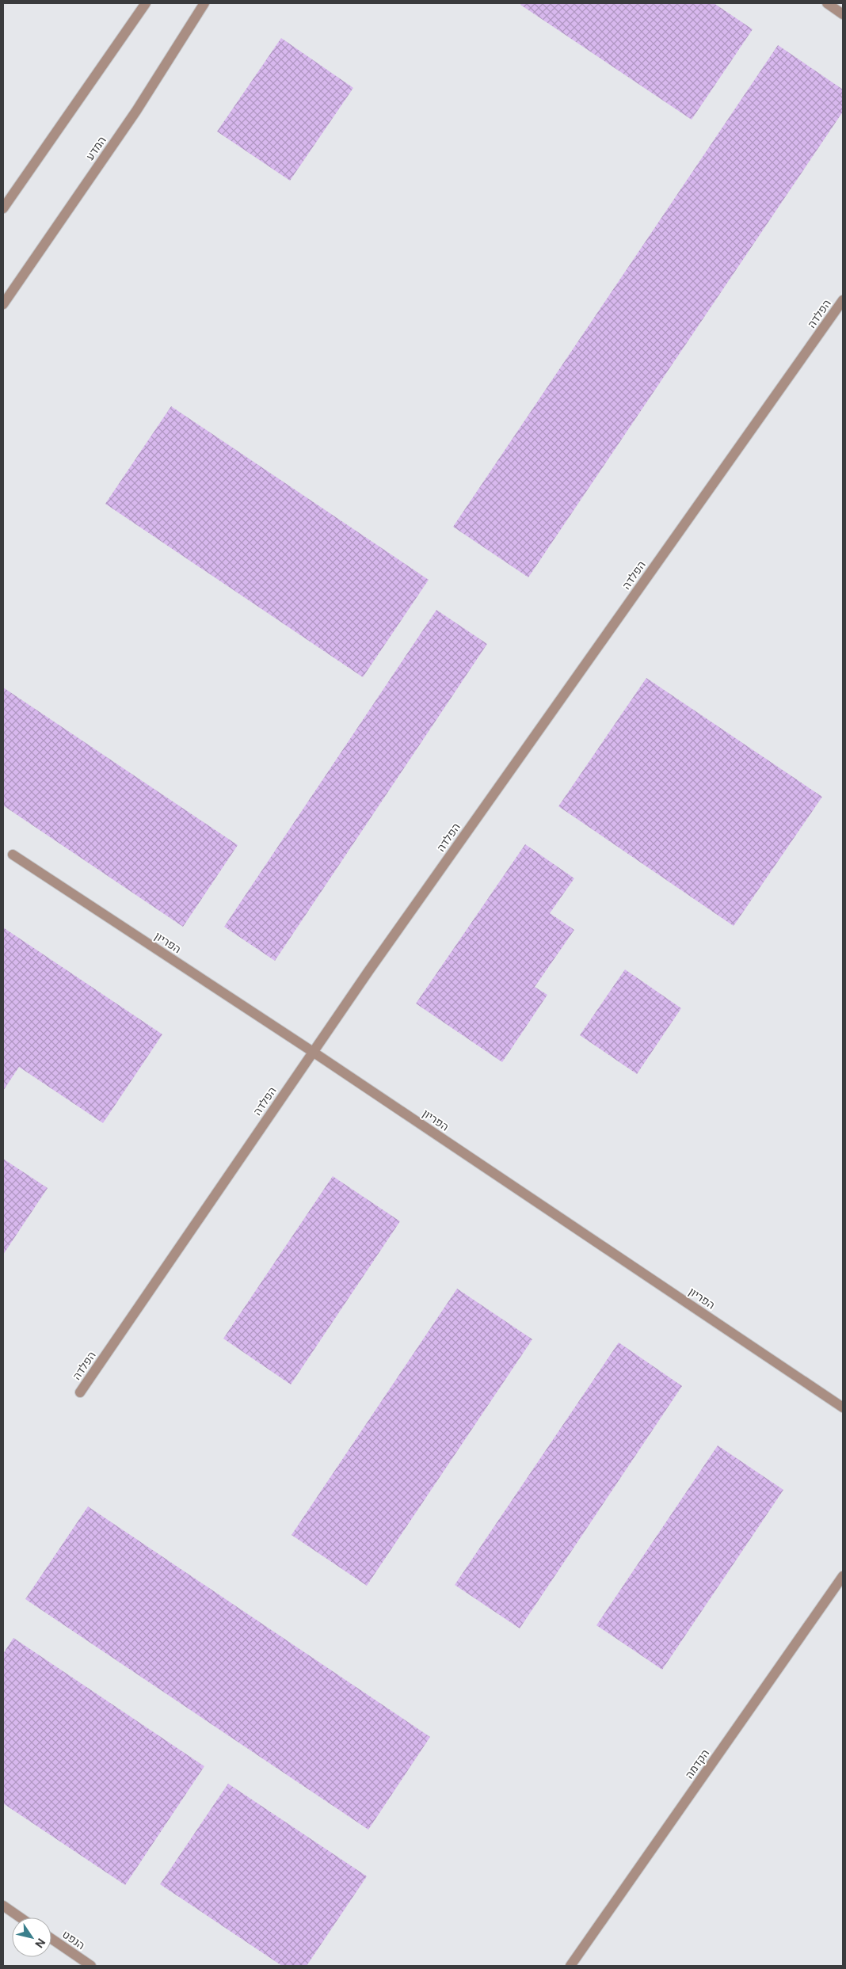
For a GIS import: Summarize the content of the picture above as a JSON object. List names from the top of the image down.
{
  "streets": {
    "street": [
      "המדע",
      "הפלדה",
      "הפריון",
      "הקדמה",
      "הנפט"
    ]
  },
  "crossings": [
    ["הפלדה", "הפריון"]
  ],
  "north": "bottom right"
}
